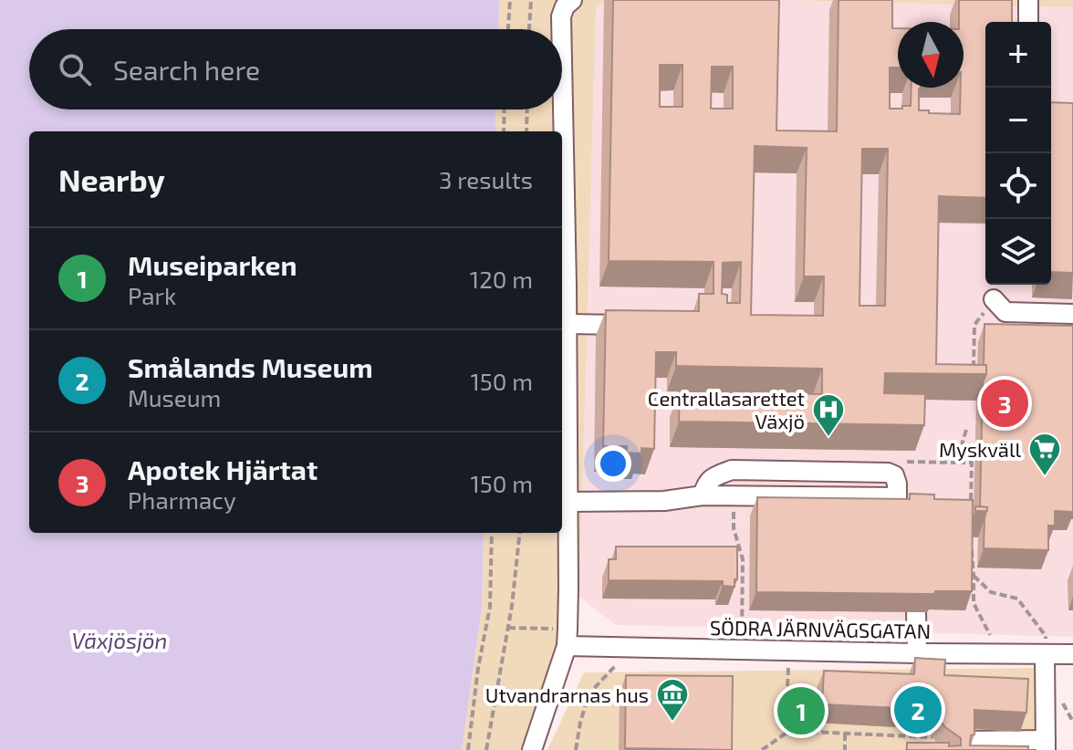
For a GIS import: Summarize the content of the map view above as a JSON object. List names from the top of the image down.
{
  "streets": {
    "street": ["SÖDRA JÄRNVÄGSGATAN"]
  },
  "water": ["Växjösjön"],
  "places": {
    "hospital": ["Centrallasarettet Växjö"],
    "supermarket": ["Myskväll"],
    "museum": ["Utvandrarnas hus"]
  },
  "north": "bottom",
  "page": {
    "map_buttons": ["+", "−"],
    "search": "Search here",
    "heading": ["Nearby", "3 results"],
    "list": [
      {
        "mark": "1",
        "name": "Museiparken",
        "note": "Park",
        "value": "120 m"
      },
      {
        "mark": "2",
        "name": "Smålands Museum",
        "note": "Museum",
        "value": "150 m"
      },
      {
        "mark": "3",
        "name": "Apotek Hjärtat",
        "note": "Pharmacy",
        "value": "150 m"
      }
    ],
    "pins": ["3", "2", "1"]
  }
}
